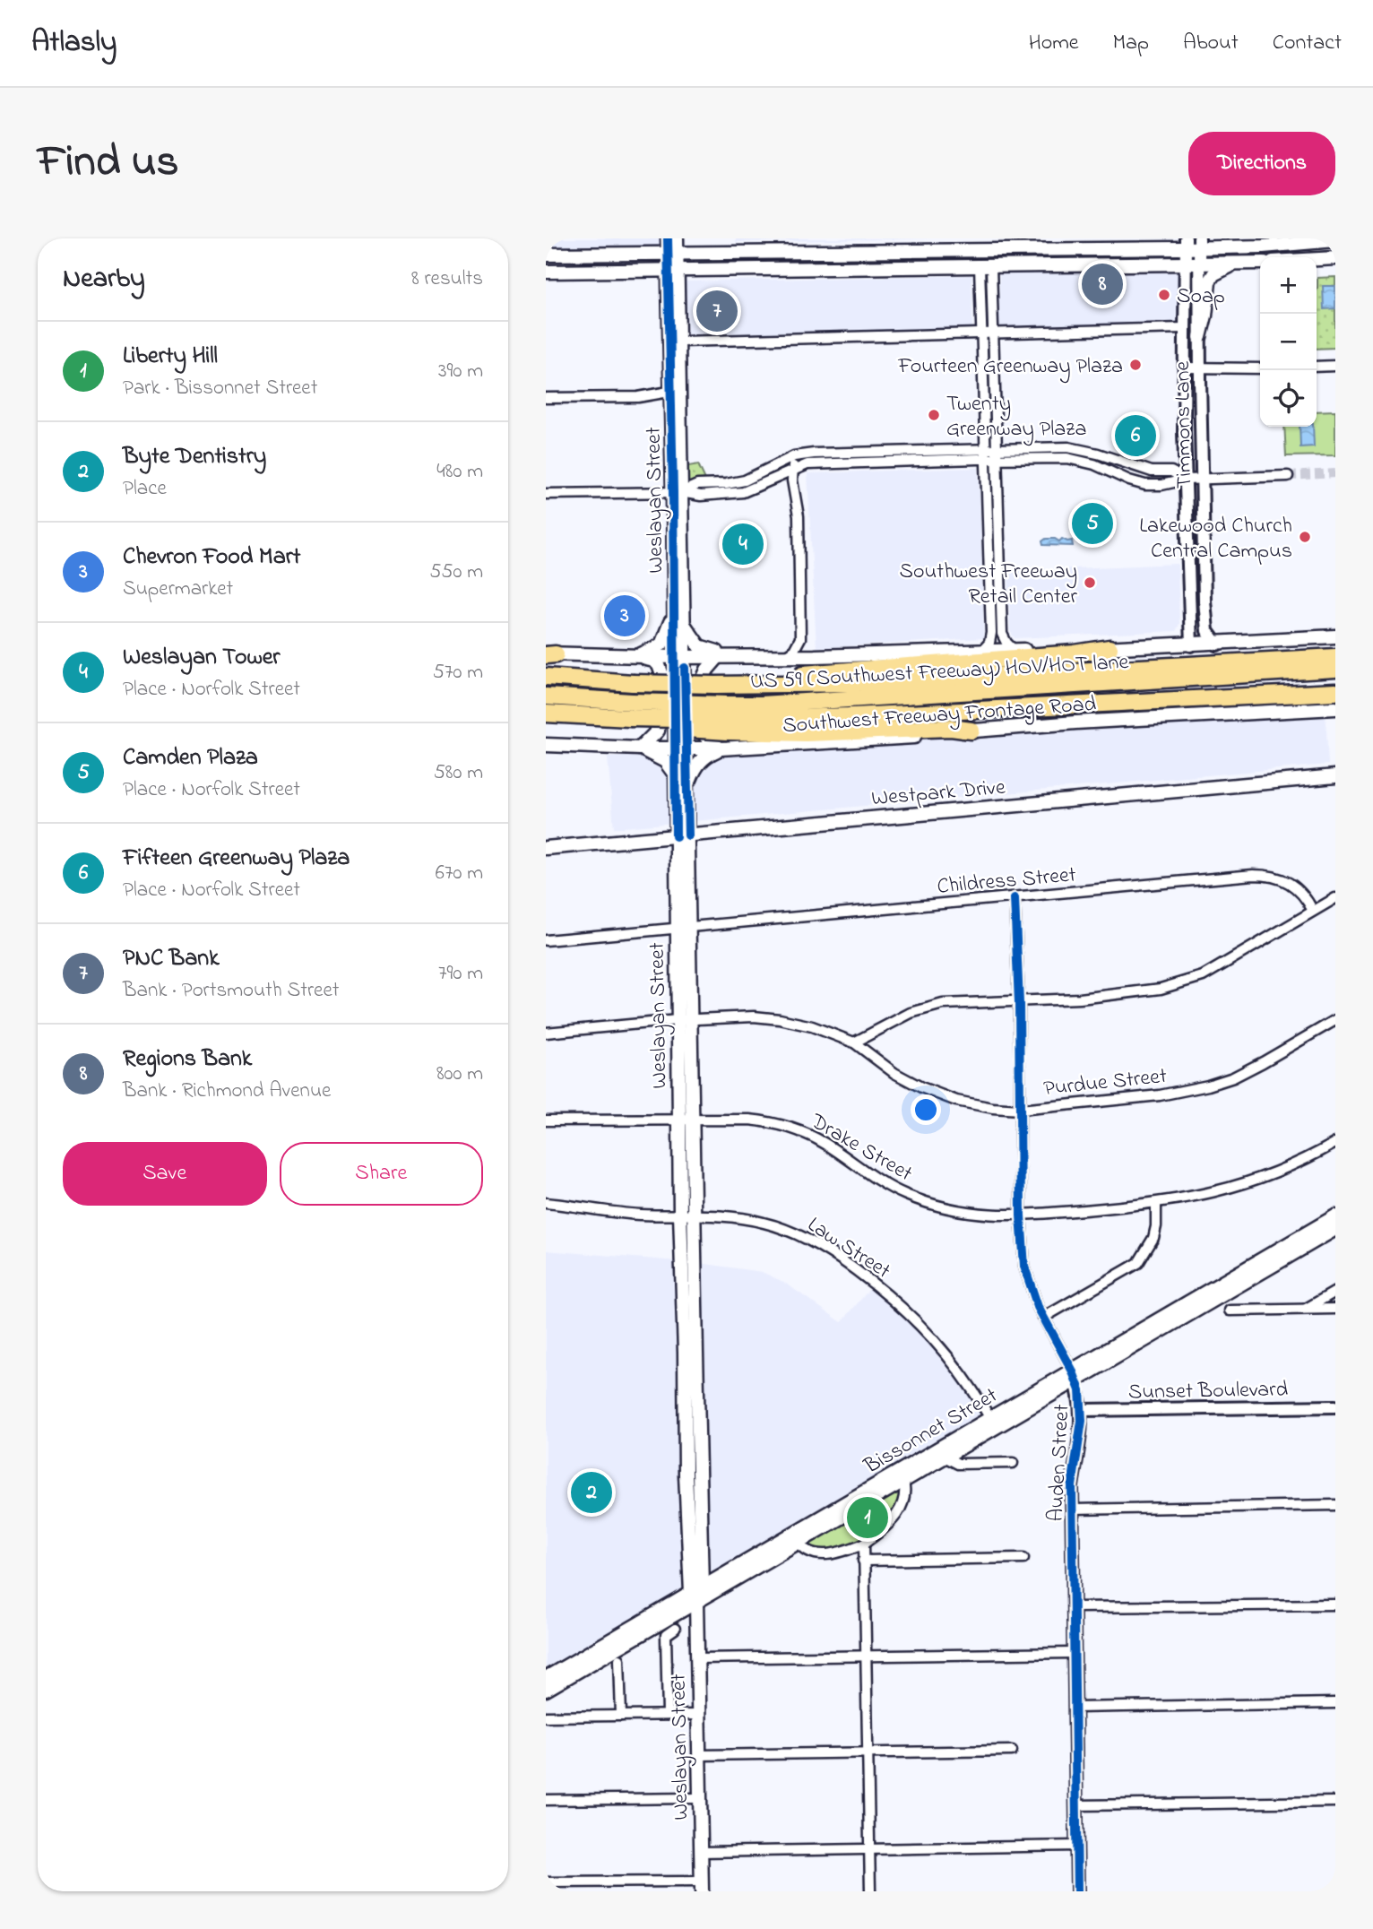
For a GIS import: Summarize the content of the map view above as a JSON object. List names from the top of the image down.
{
  "streets": {
    "highway": ["US 59 (Southwest Freeway) HOV/HOT lane"],
    "main road": [
      "Weslayan Street",
      "Southwest Freeway Frontage Road",
      "Westpark Drive",
      "Bissonnet Street"
    ],
    "street": [
      "Timmons Lane",
      "Childress Street",
      "Purdue Street",
      "Drake Street",
      "Law Street",
      "Sunset Boulevard",
      "Auden Street"
    ]
  },
  "crossings": [
    ["Weslayan Street", "Southwest Freeway Frontage Road"],
    ["Weslayan Street", "Westpark Drive"],
    ["Weslayan Street", "Childress Street"],
    ["Weslayan Street", "Purdue Street"],
    ["Weslayan Street", "Drake Street"],
    ["Weslayan Street", "Law Street"],
    ["Weslayan Street", "Bissonnet Street"],
    ["Childress Street", "Auden Street"],
    ["Purdue Street", "Auden Street"],
    ["Drake Street", "Auden Street"],
    ["Law Street", "Bissonnet Street"],
    ["Sunset Boulevard", "Auden Street"],
    ["Bissonnet Street", "Auden Street"]
  ],
  "places": [
    "Soap",
    "Fourteen Greenway Plaza",
    "Twenty Greenway Plaza",
    "Lakewood Church Central Campus",
    "Southwest Freeway Retail Center"
  ],
  "page": {
    "header": "Atlasly",
    "nav": [
      "Home",
      "Map",
      "About",
      "Contact"
    ],
    "title": "Find us",
    "buttons": [
      "Directions",
      ["Save", "Share"]
    ],
    "heading": ["Nearby", "8 results"],
    "map_buttons": ["+", "−"],
    "pins": [
      "8",
      "7",
      "6",
      "5",
      "4",
      "3",
      "2",
      "1"
    ],
    "list": [
      {
        "mark": "1",
        "name": "Liberty Hill",
        "note": "Park · Bissonnet Street",
        "value": "390 m"
      },
      {
        "mark": "2",
        "name": "Byte Dentistry",
        "note": "Place",
        "value": "480 m"
      },
      {
        "mark": "3",
        "name": "Chevron Food Mart",
        "note": "Supermarket",
        "value": "550 m"
      },
      {
        "mark": "4",
        "name": "Weslayan Tower",
        "note": "Place · Norfolk Street",
        "value": "570 m"
      },
      {
        "mark": "5",
        "name": "Camden Plaza",
        "note": "Place · Norfolk Street",
        "value": "580 m"
      },
      {
        "mark": "6",
        "name": "Fifteen Greenway Plaza",
        "note": "Place · Norfolk Street",
        "value": "670 m"
      },
      {
        "mark": "7",
        "name": "PNC Bank",
        "note": "Bank · Portsmouth Street",
        "value": "790 m"
      },
      {
        "mark": "8",
        "name": "Regions Bank",
        "note": "Bank · Richmond Avenue",
        "value": "800 m"
      }
    ]
  }
}
